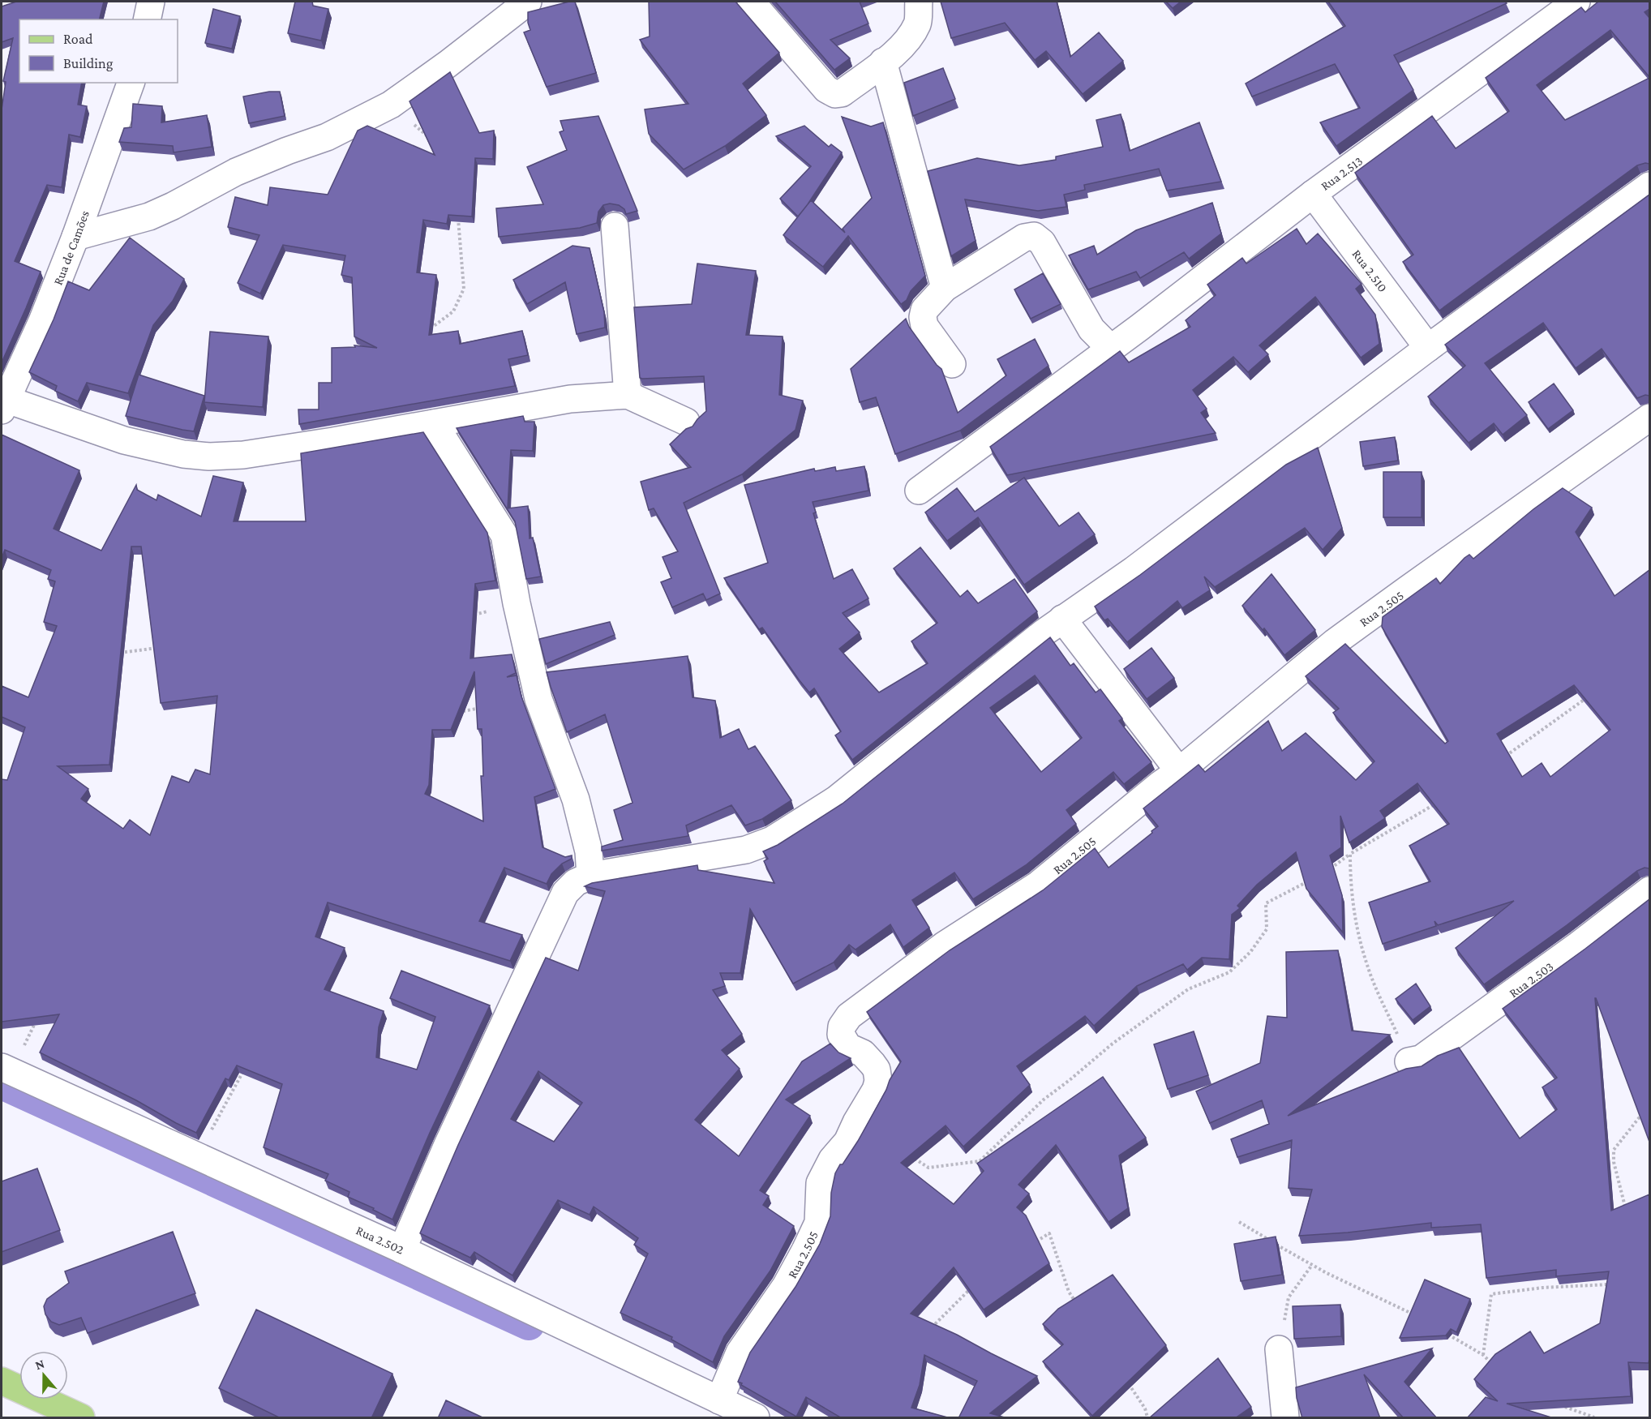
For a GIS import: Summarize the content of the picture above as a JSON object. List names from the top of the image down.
{
  "streets": {
    "street": [
      "Rua 2.513",
      "Rua de Camões",
      "Rua 2.510",
      "Rua 2.505",
      "Rua 2.503",
      "Rua 2.502"
    ]
  },
  "crossings": [
    ["Rua 2.513", "Rua 2.510"],
    ["Rua 2.505", "Rua 2.502"]
  ],
  "legend": ["Road", "Building"],
  "north": "top"
}
